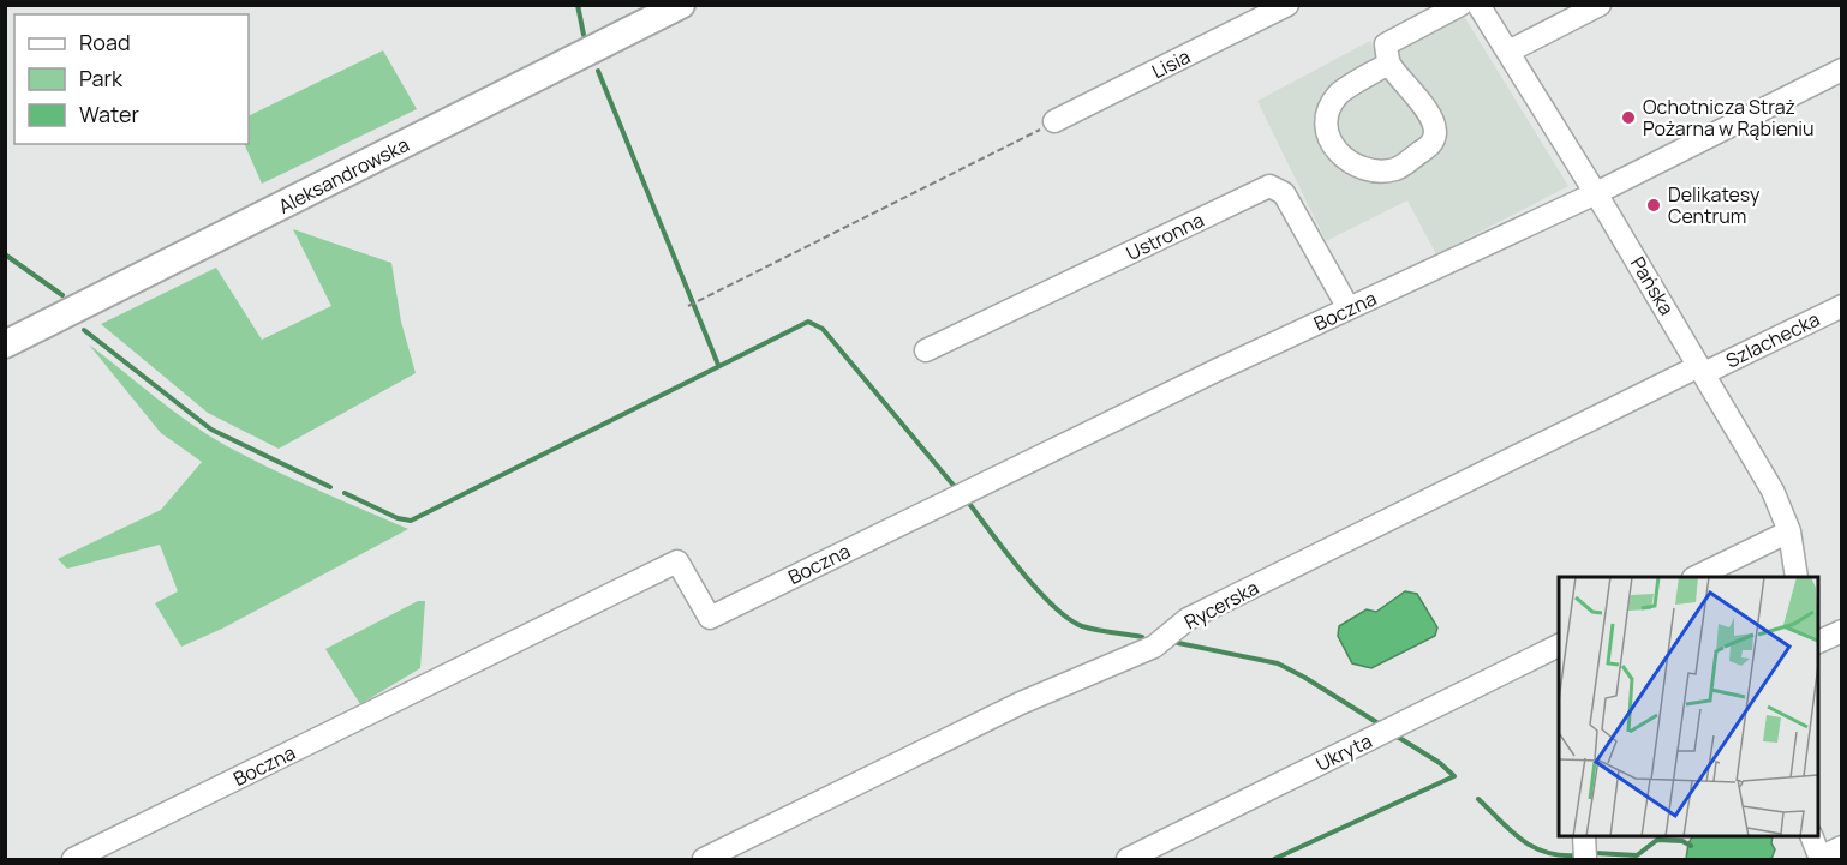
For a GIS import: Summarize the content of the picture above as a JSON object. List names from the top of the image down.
{
  "streets": {
    "main road": ["Aleksandrowska"],
    "street": [
      "Lisia",
      "Ustronna",
      "Pańska",
      "Boczna",
      "Szlachecka",
      "Rycerska",
      "Ukryta"
    ]
  },
  "crossings": [
    ["Ustronna", "Boczna"],
    ["Pańska", "Boczna"],
    ["Pańska", "Szlachecka"],
    ["Pańska", "Rycerska"],
    ["Szlachecka", "Rycerska"]
  ],
  "places": ["Ochotnicza Straż Pożarna w Rąbieniu", "Delikatesy Centrum"],
  "legend": ["Road", "Park", "Water"]
}
